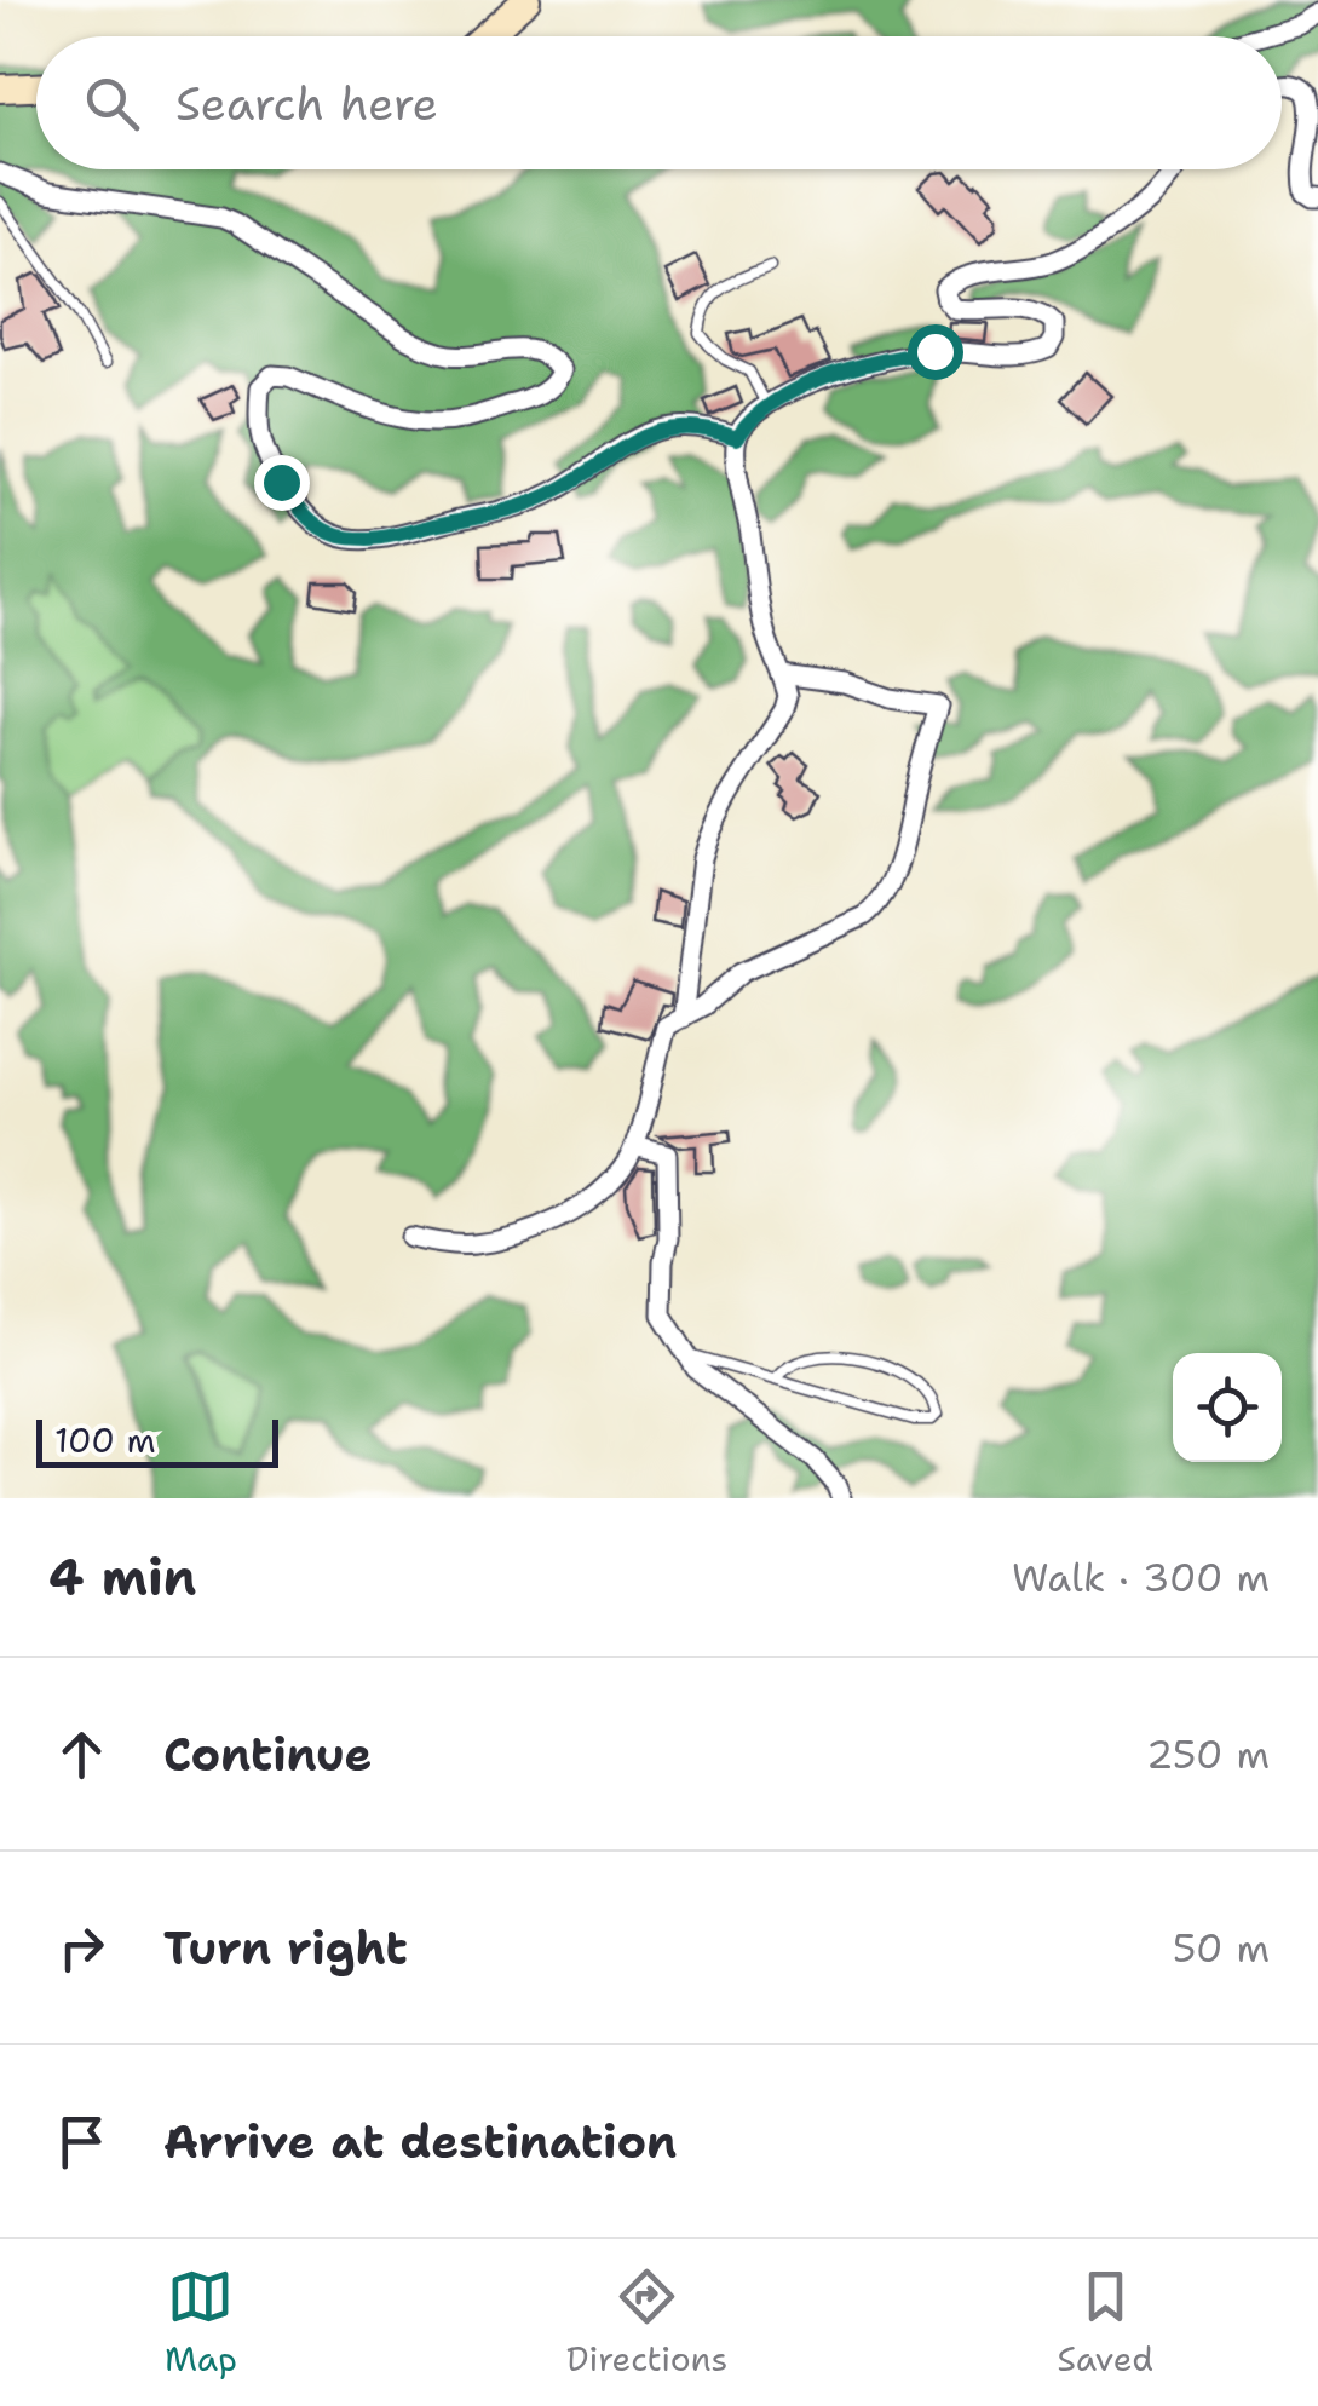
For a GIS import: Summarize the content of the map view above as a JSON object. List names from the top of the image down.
{
  "scale_bar": "100 m",
  "page": {
    "search": "Search here",
    "scale": "100 m",
    "heading": ["4 min", "Walk · 300 m"],
    "list": [
      ["Continue", "250 m"],
      ["Turn right", "50 m"],
      "Arrive at destination"
    ],
    "nav": ["Map", "Directions", "Saved"]
  }
}
